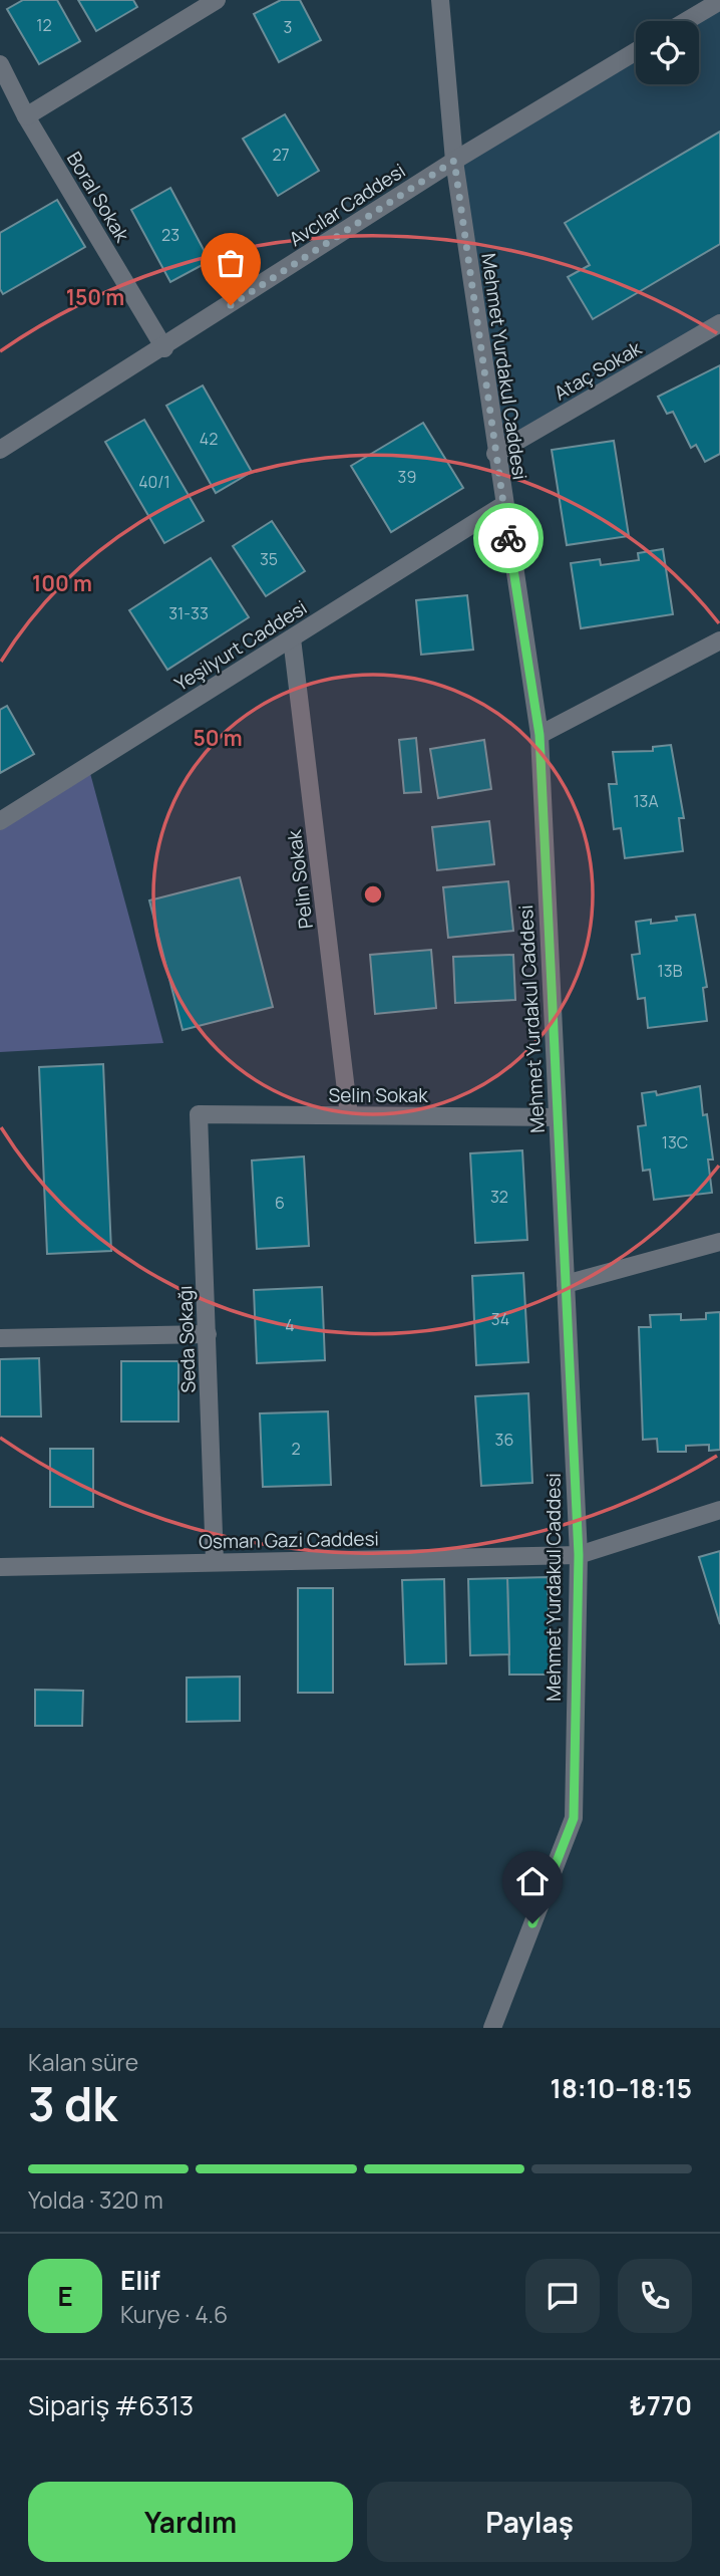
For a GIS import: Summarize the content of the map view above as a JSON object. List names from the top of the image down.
{
  "streets": {
    "street": [
      "Boral Sokak",
      "Avcılar Caddesi",
      "Mehmet Yurdakul Caddesi",
      "Ataç Sokak",
      "Yeşilyurt Caddesi",
      "Pelin Sokak",
      "Selin Sokak",
      "Seda Sokağı",
      "Osman Gazi Caddesi"
    ]
  },
  "crossings": [
    ["Boral Sokak", "Avcılar Caddesi"],
    ["Avcılar Caddesi", "Mehmet Yurdakul Caddesi"],
    ["Mehmet Yurdakul Caddesi", "Ataç Sokak"],
    ["Mehmet Yurdakul Caddesi", "Yeşilyurt Caddesi"],
    ["Mehmet Yurdakul Caddesi", "Selin Sokak"],
    ["Mehmet Yurdakul Caddesi", "Osman Gazi Caddesi"],
    ["Yeşilyurt Caddesi", "Pelin Sokak"],
    ["Pelin Sokak", "Selin Sokak"],
    ["Selin Sokak", "Seda Sokağı"],
    ["Seda Sokağı", "Osman Gazi Caddesi"]
  ],
  "house_numbers": [
    "12",
    "3",
    "27",
    "23",
    "42",
    "39",
    "40/1",
    "35",
    "31-33",
    "13A",
    "13B",
    "13C",
    "32",
    "6",
    "34",
    "4",
    "36",
    "2"
  ],
  "page": {
    "heading": ["3 dk", "Kalan süre", "18:10–18:15"],
    "panel": [
      "Elif",
      "Kurye · 4.6",
      "Sipariş #6313",
      "₺770"
    ],
    "bar": "Yolda · 320 m",
    "round": "E",
    "buttons": ["Yardım", "Paylaş"]
  },
  "rings": ["150 m", "100 m", "50 m"]
}
